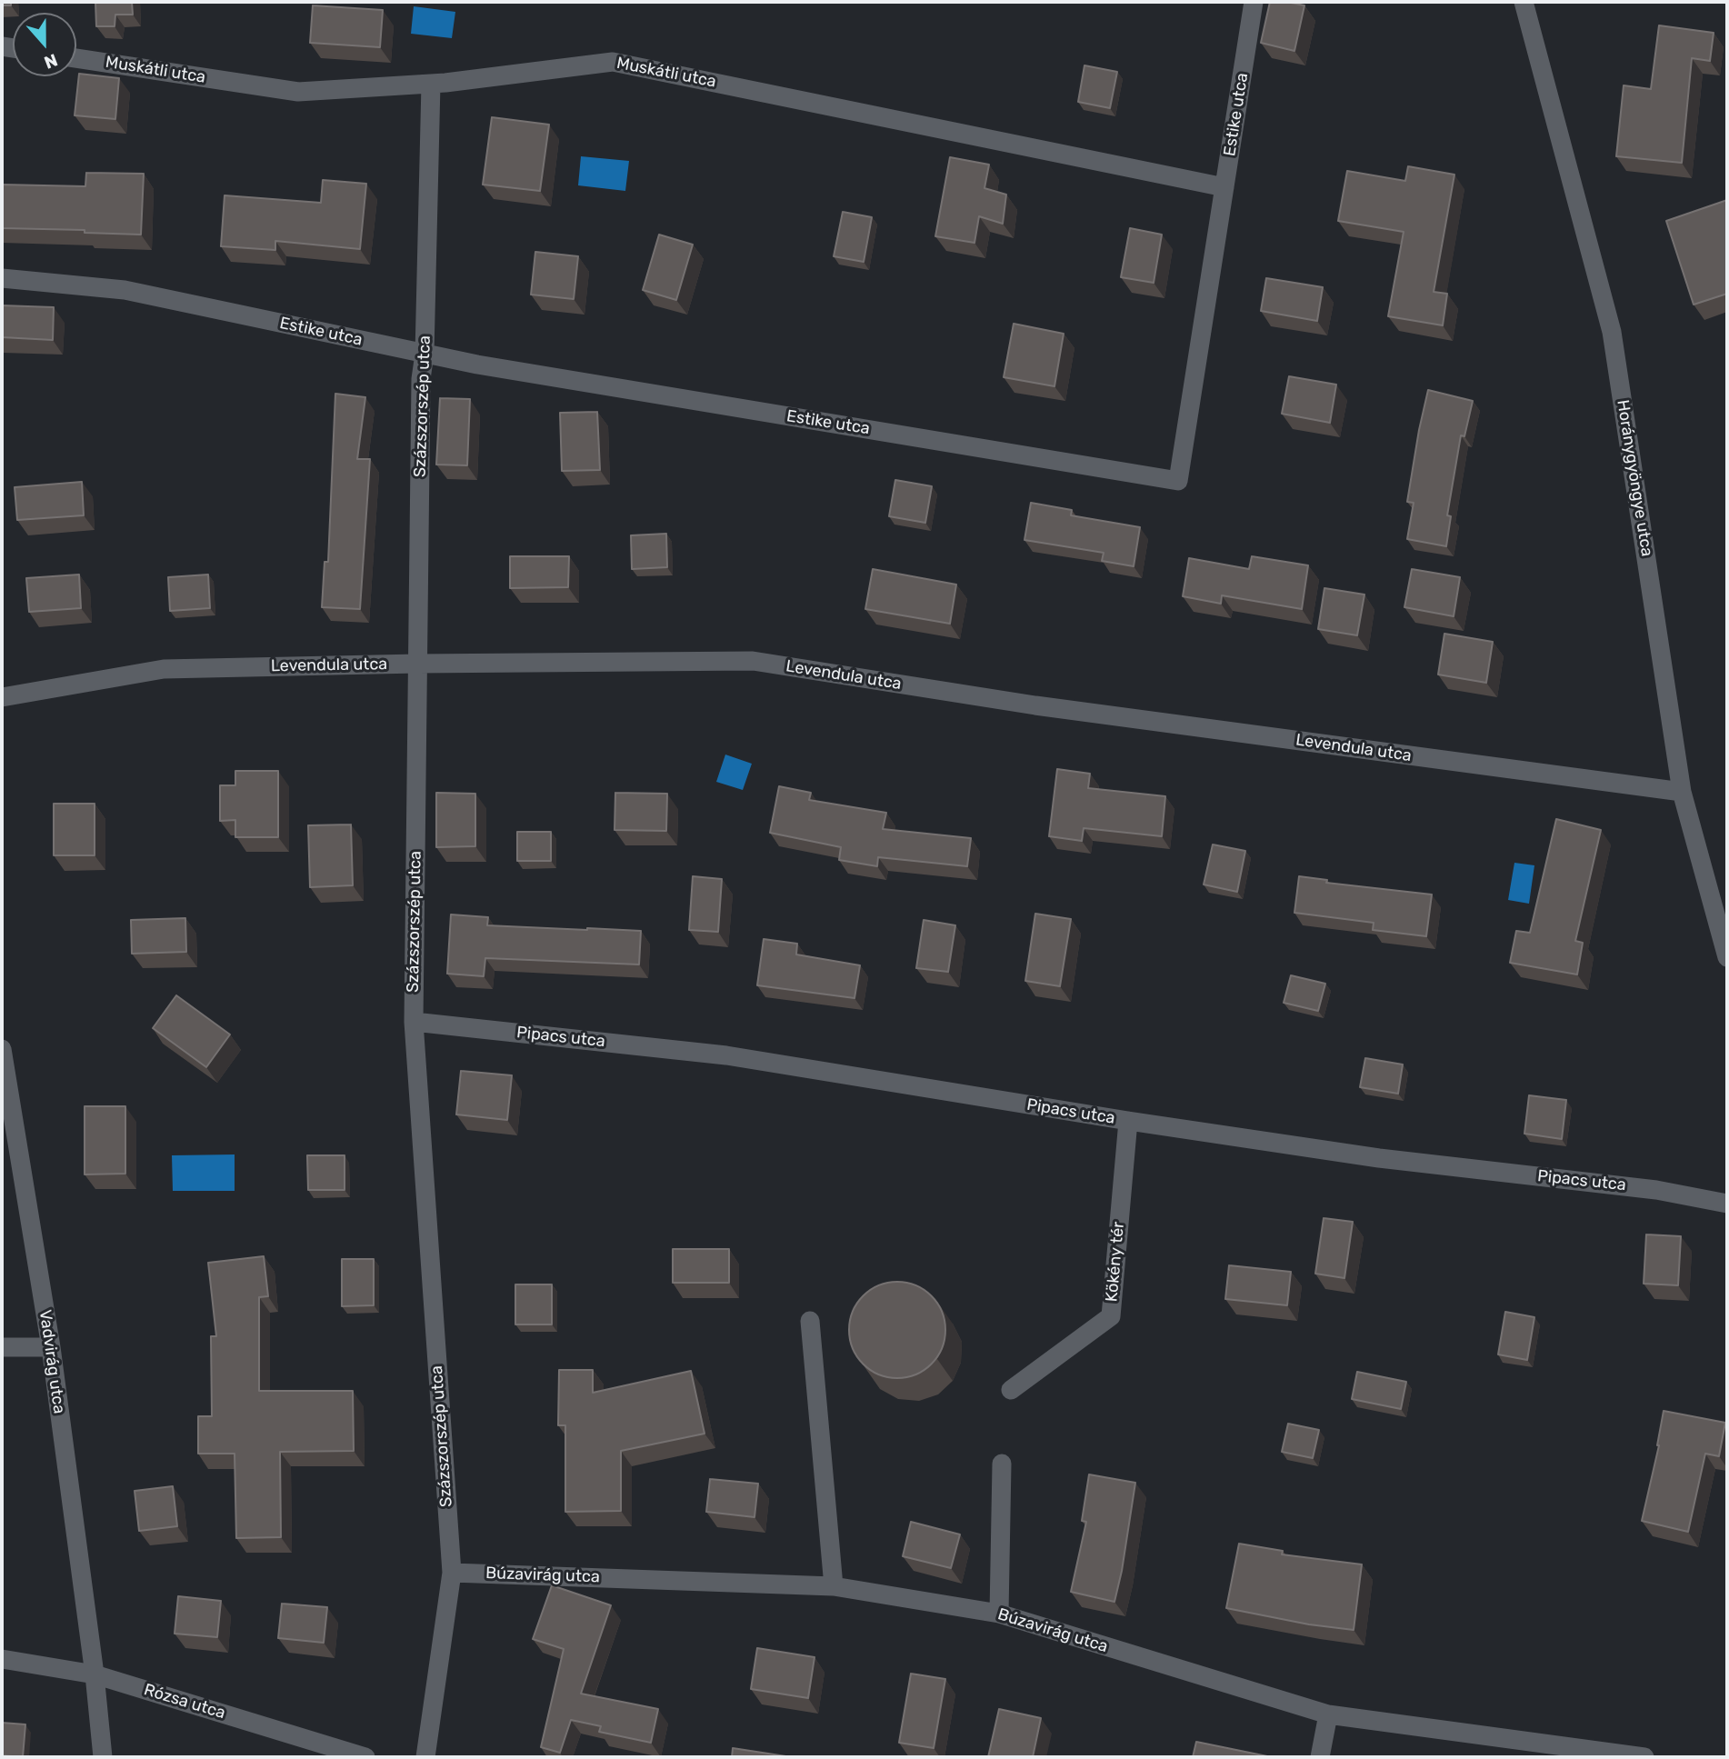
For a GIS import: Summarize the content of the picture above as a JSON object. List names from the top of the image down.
{
  "streets": {
    "street": [
      "Muskátli utca",
      "Estike utca",
      "Százszorszép utca",
      "Horánygyöngye utca",
      "Levendula utca",
      "Pipacs utca",
      "Kökény tér",
      "Vadvirág utca",
      "Búzavirág utca",
      "Rózsa utca"
    ]
  },
  "crossings": [
    ["Muskátli utca", "Estike utca"],
    ["Muskátli utca", "Százszorszép utca"],
    ["Estike utca", "Százszorszép utca"],
    ["Százszorszép utca", "Levendula utca"],
    ["Százszorszép utca", "Pipacs utca"],
    ["Százszorszép utca", "Búzavirág utca"],
    ["Horánygyöngye utca", "Levendula utca"],
    ["Pipacs utca", "Kökény tér"],
    ["Vadvirág utca", "Rózsa utca"]
  ],
  "north": "bottom"
}
